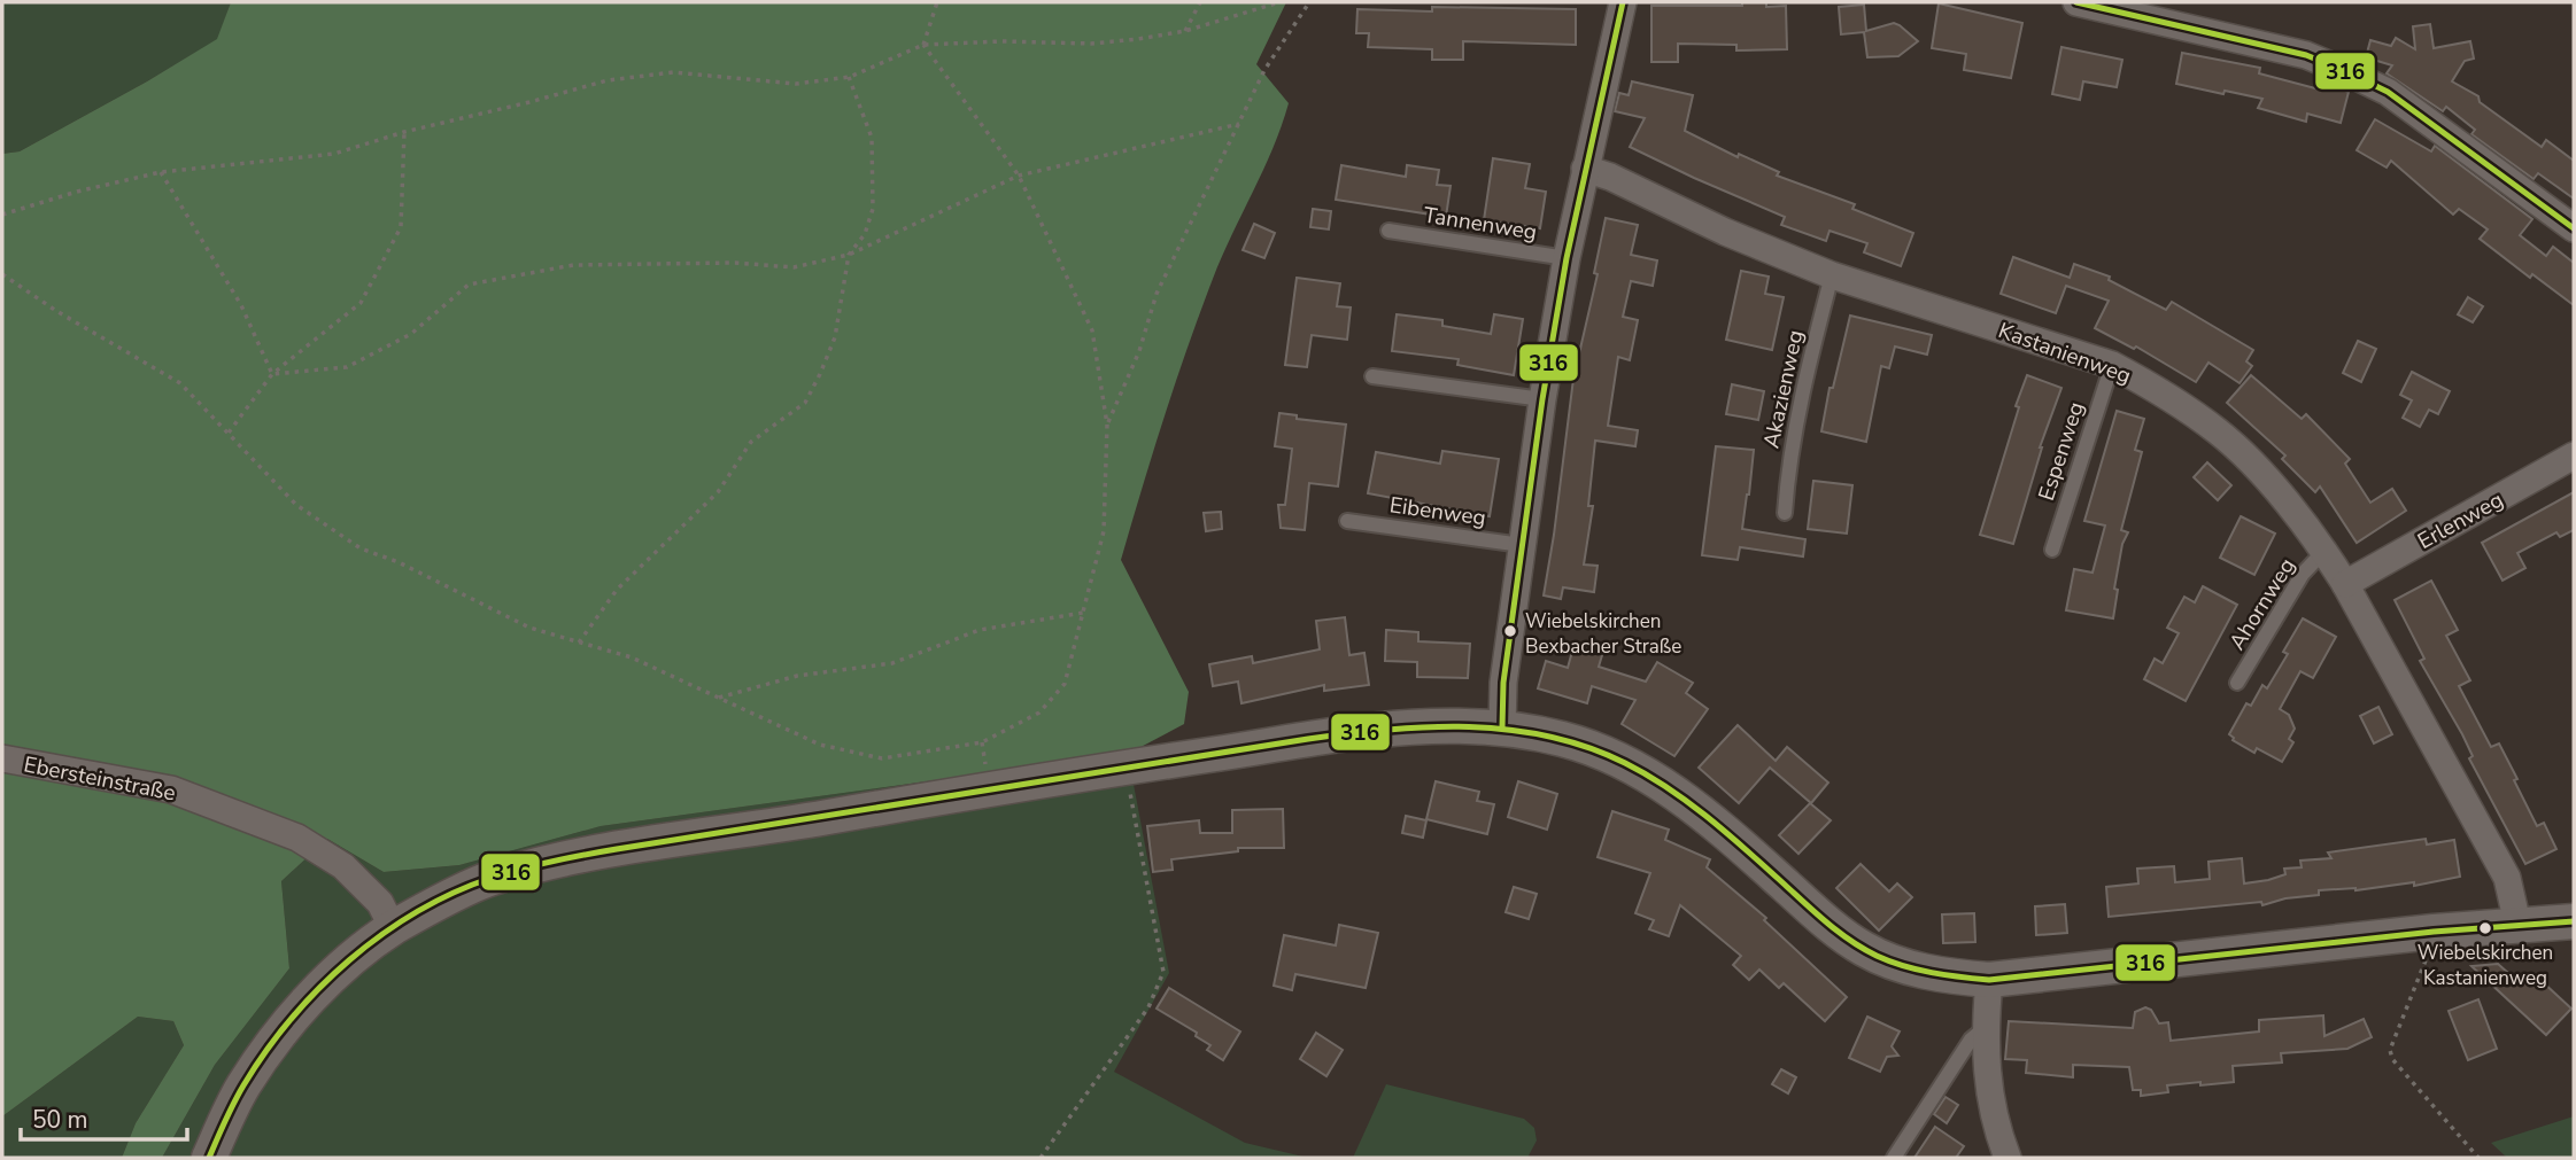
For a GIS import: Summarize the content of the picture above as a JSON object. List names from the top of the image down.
{
  "streets": {
    "street": ["Kastanienweg", "Erlenweg", "Ebersteinstraße"],
    "lane": [
      "Tannenweg",
      "Akazienweg",
      "Espenweg",
      "Eibenweg",
      "Ahornweg"
    ]
  },
  "crossings": [
    ["Kastanienweg", "Akazienweg"],
    ["Kastanienweg", "Espenweg"],
    ["Kastanienweg", "Erlenweg"],
    ["Kastanienweg", "Ahornweg"]
  ],
  "places": ["Wiebelskirchen Bexbacher Straße", "Wiebelskirchen Kastanienweg"],
  "lines": ["transit line 316"],
  "scale_bar": "50 m"
}
